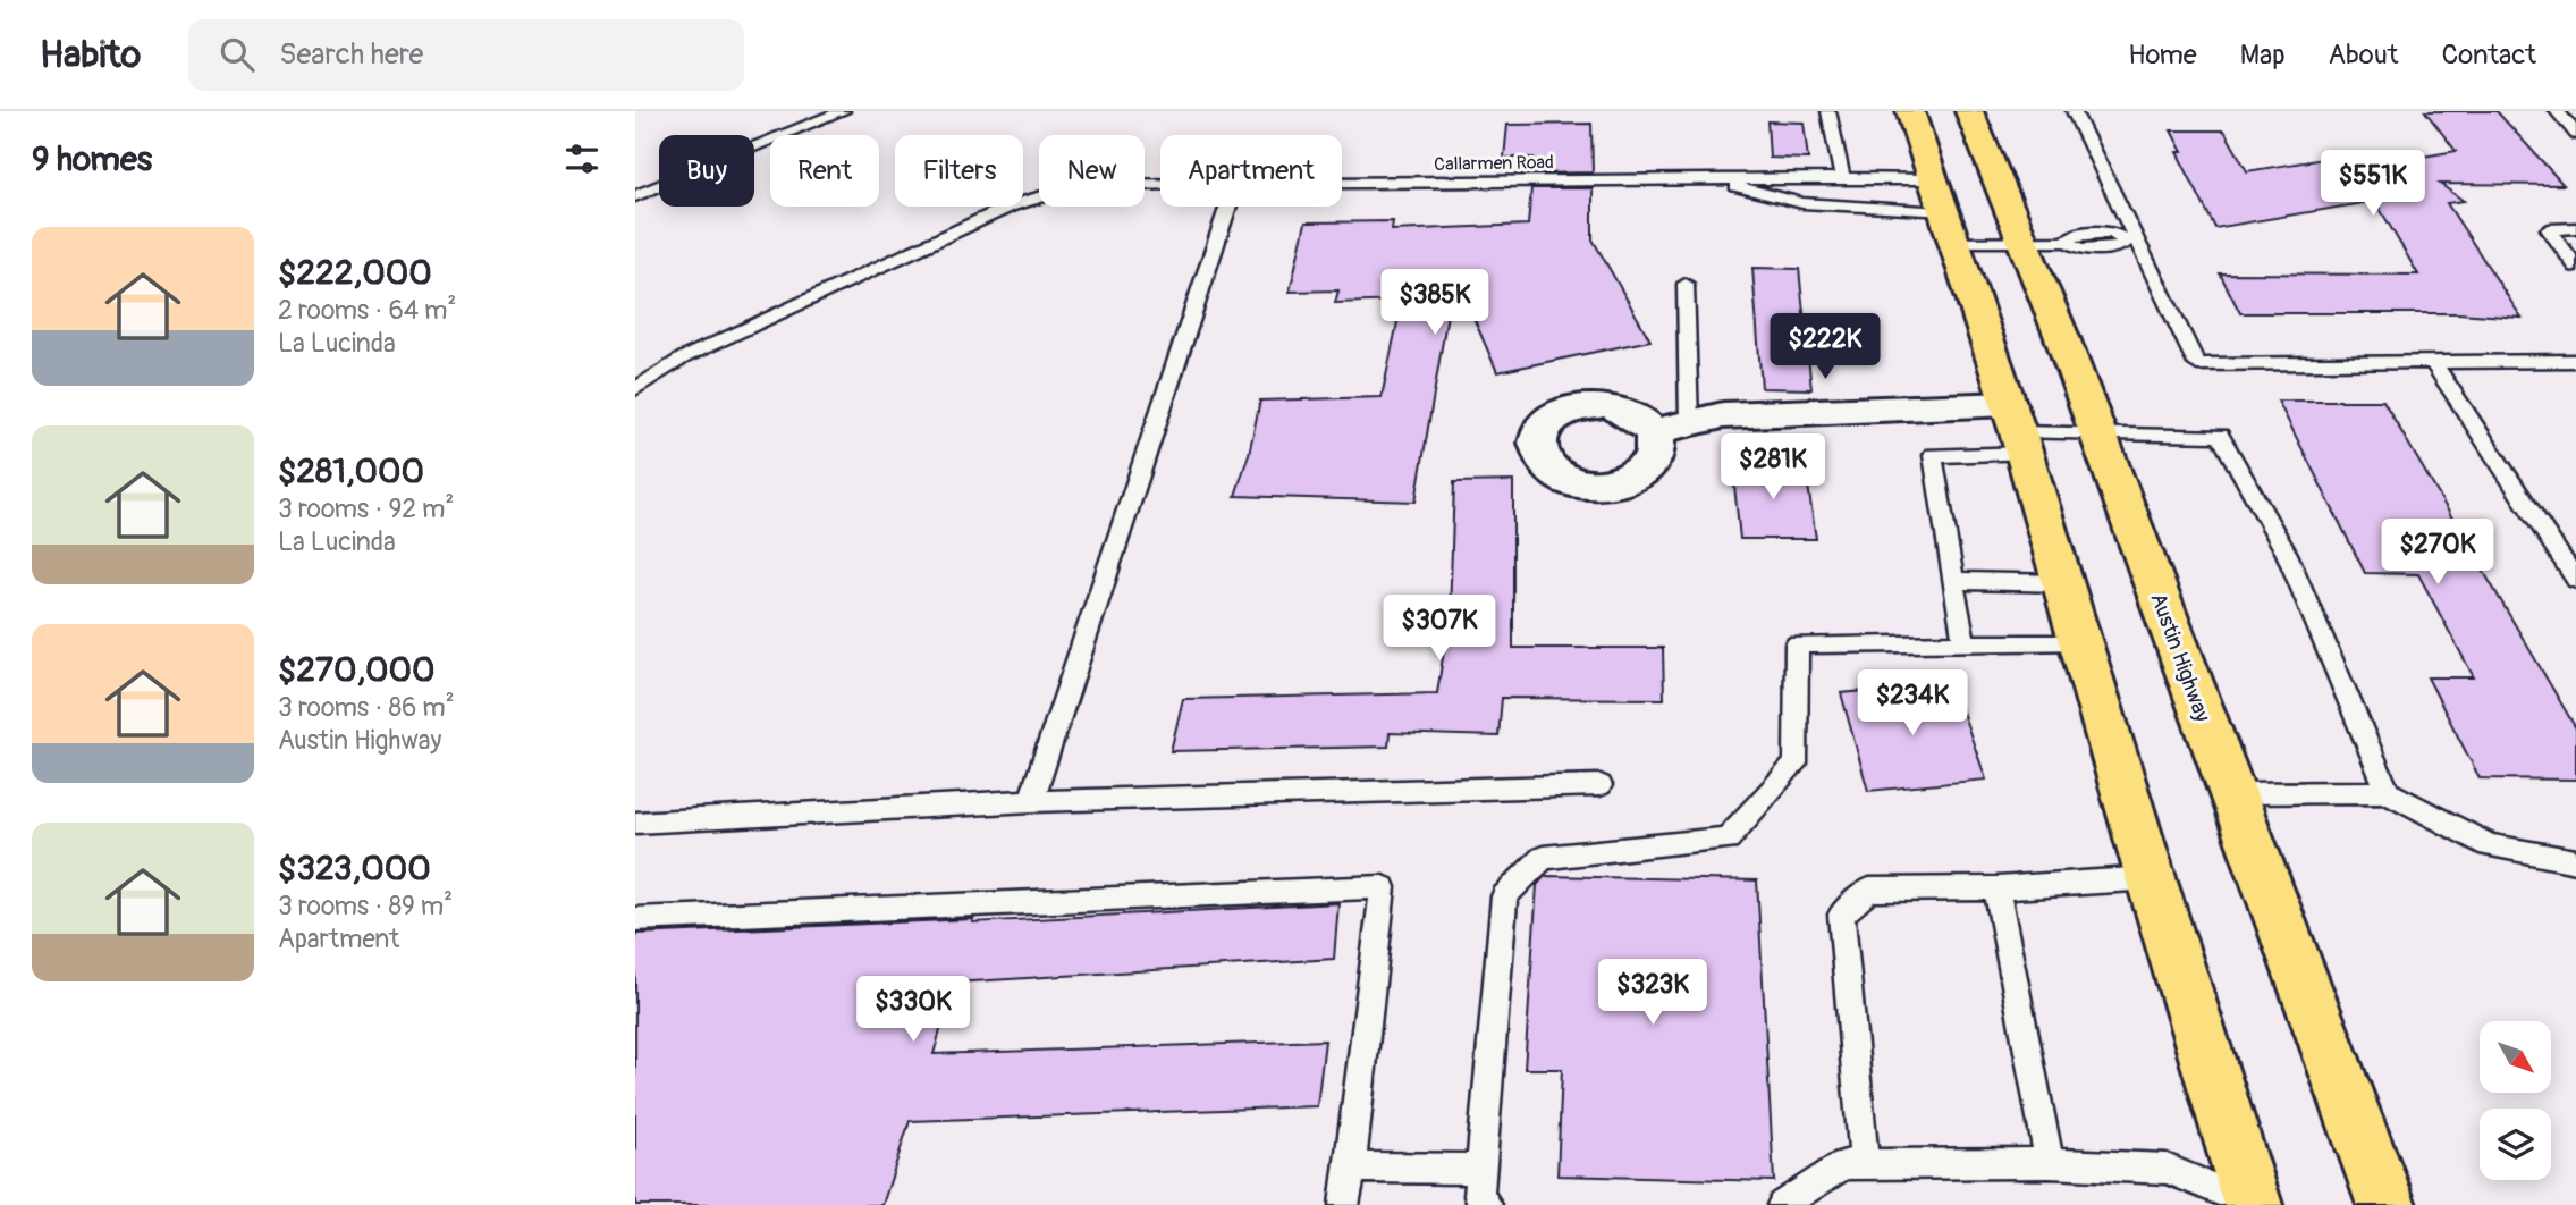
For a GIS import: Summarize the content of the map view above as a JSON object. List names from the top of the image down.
{
  "streets": {
    "main road": ["Austin Highway"],
    "lane": ["Callarmen Road"]
  },
  "north": "bottom right",
  "page": {
    "header": "Habito",
    "search": "Search here",
    "nav": [
      "Home",
      "Map",
      "About",
      "Contact"
    ],
    "heading": "9 homes",
    "chip": [
      "Buy",
      "Rent",
      "Filters",
      "New",
      "Apartment"
    ],
    "price": [
      "$551K",
      "$385K",
      "$222K",
      "$281K",
      "$270K",
      "$307K",
      "$234K",
      "$323K",
      "$330K"
    ],
    "list": [
      {
        "name": "$222,000",
        "note": "2 rooms · 64 m² · La Lucinda"
      },
      {
        "name": "$281,000",
        "note": "3 rooms · 92 m² · La Lucinda"
      },
      {
        "name": "$270,000",
        "note": "3 rooms · 86 m² · Austin Highway"
      },
      {
        "name": "$323,000",
        "note": "3 rooms · 89 m² · Apartment"
      }
    ]
  }
}
